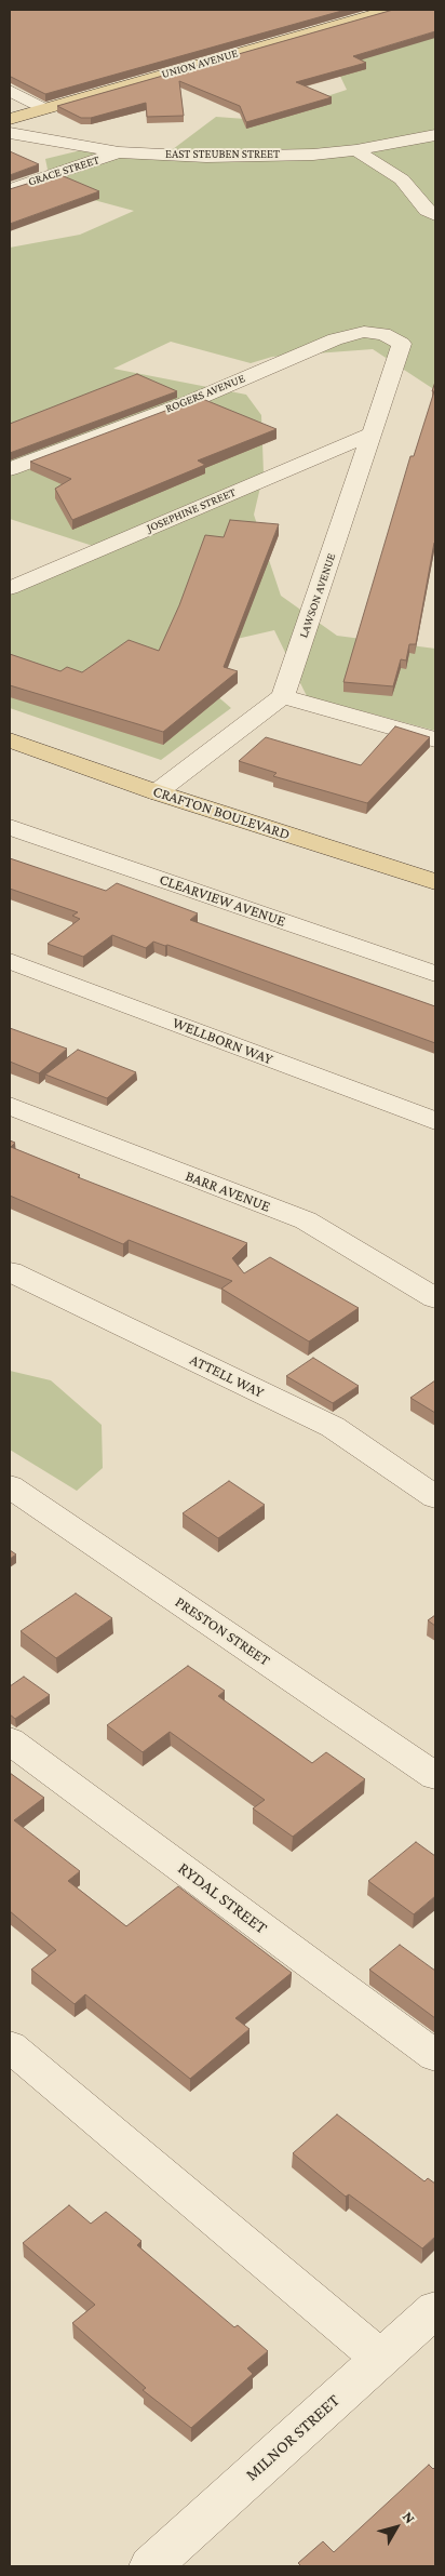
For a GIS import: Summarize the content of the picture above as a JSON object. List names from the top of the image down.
{
  "streets": {
    "main road": ["UNION AVENUE", "CRAFTON BOULEVARD"],
    "street": [
      "EAST STEUBEN STREET",
      "GRACE STREET",
      "ROGERS AVENUE",
      "JOSEPHINE STREET",
      "LAWSON AVENUE",
      "CLEARVIEW AVENUE",
      "WELLBORN WAY",
      "BARR AVENUE",
      "ATTELL WAY",
      "PRESTON STREET",
      "RYDAL STREET",
      "MILNOR STREET"
    ]
  },
  "crossings": [
    ["EAST STEUBEN STREET", "GRACE STREET"],
    ["ROGERS AVENUE", "LAWSON AVENUE"],
    ["JOSEPHINE STREET", "LAWSON AVENUE"]
  ],
  "north": "top right"
}
